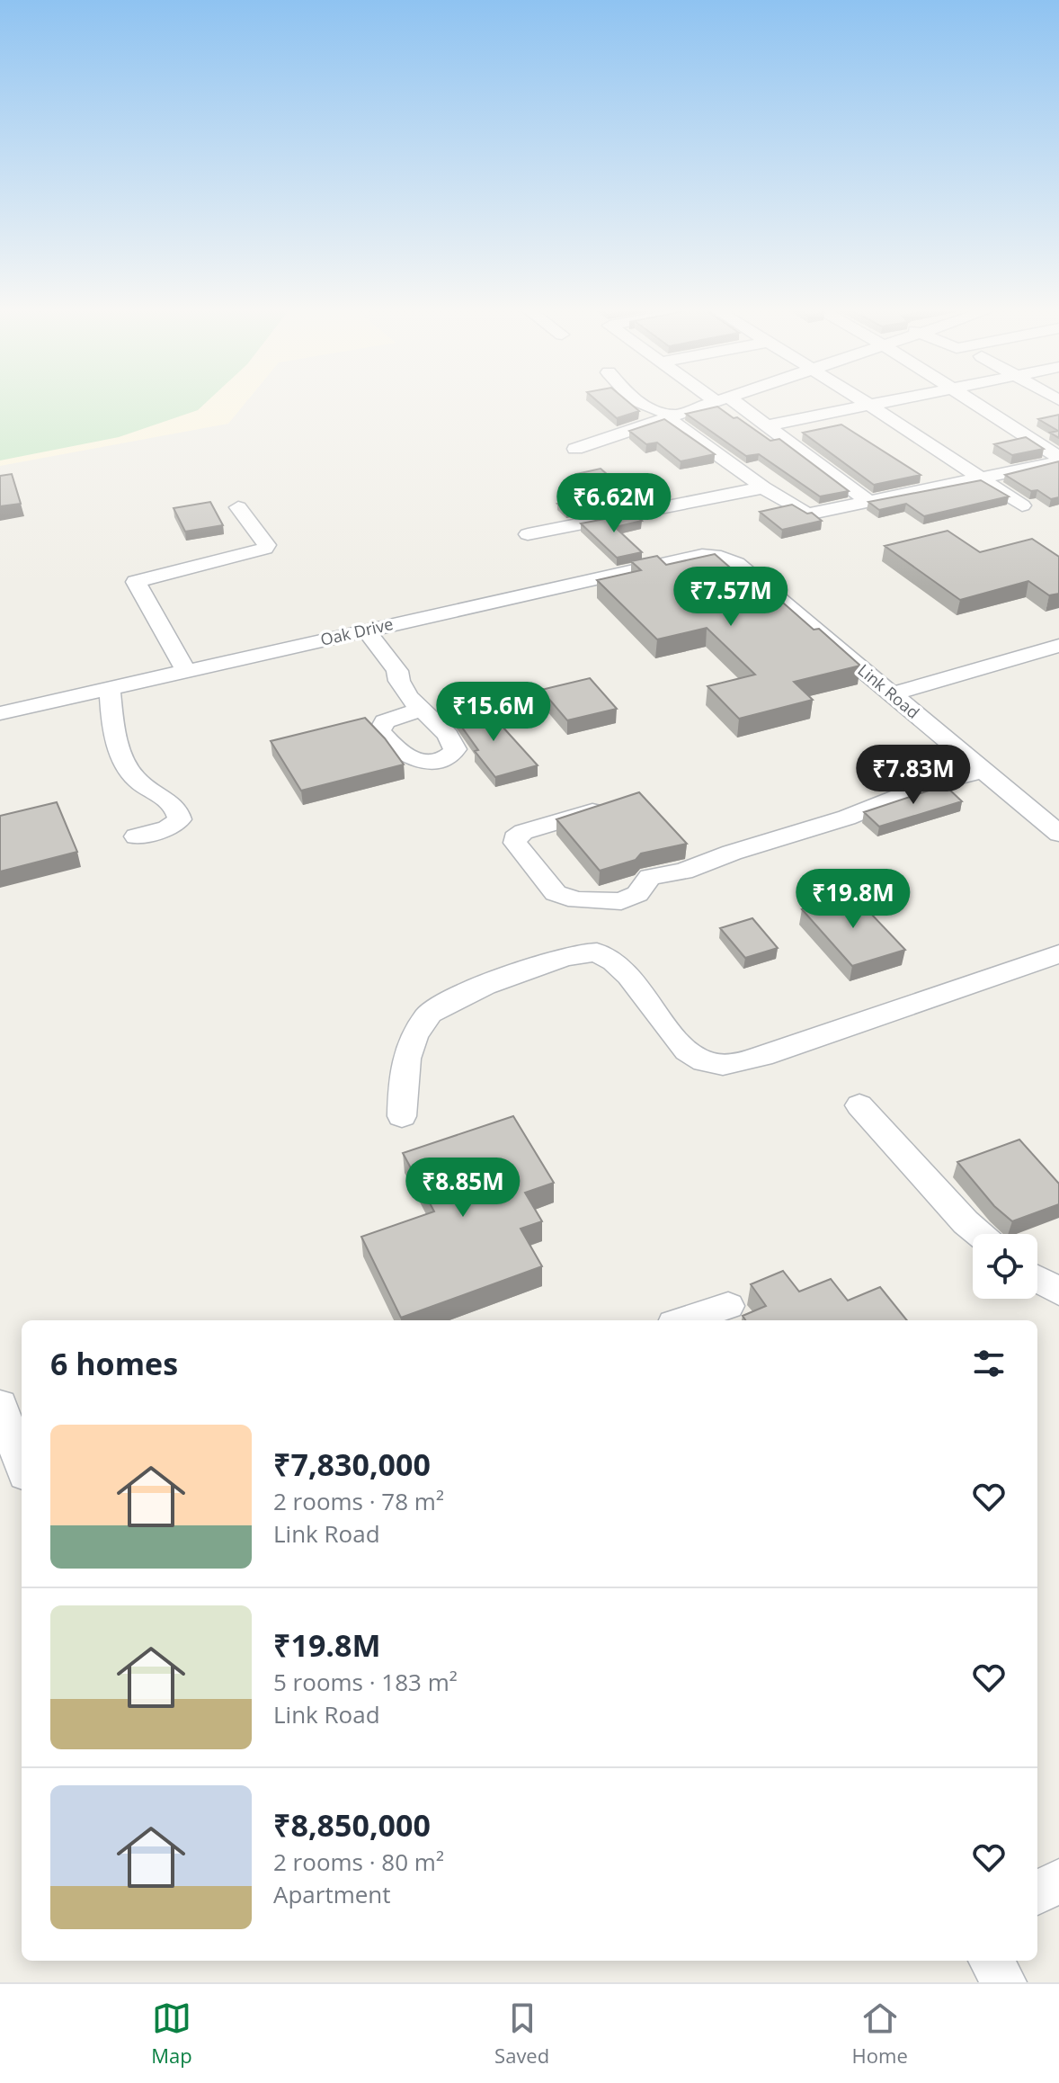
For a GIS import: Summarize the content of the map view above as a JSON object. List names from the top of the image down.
{
  "streets": {
    "street": ["Oak Drive", "Link Road"]
  },
  "crossings": [
    ["Oak Drive", "Link Road"]
  ],
  "page": {
    "price": [
      "₹6.62M",
      "₹7.57M",
      "₹15.6M",
      "₹7.83M",
      "₹19.8M",
      "₹8.85M"
    ],
    "heading": "6 homes",
    "list": [
      {
        "name": "₹7,830,000",
        "note": "2 rooms · 78 m² · Link Road"
      },
      {
        "name": "₹19.8M",
        "note": "5 rooms · 183 m² · Link Road"
      },
      {
        "name": "₹8,850,000",
        "note": "2 rooms · 80 m² · Apartment"
      }
    ],
    "tabs": ["Map", "Saved", "Home"]
  }
}
